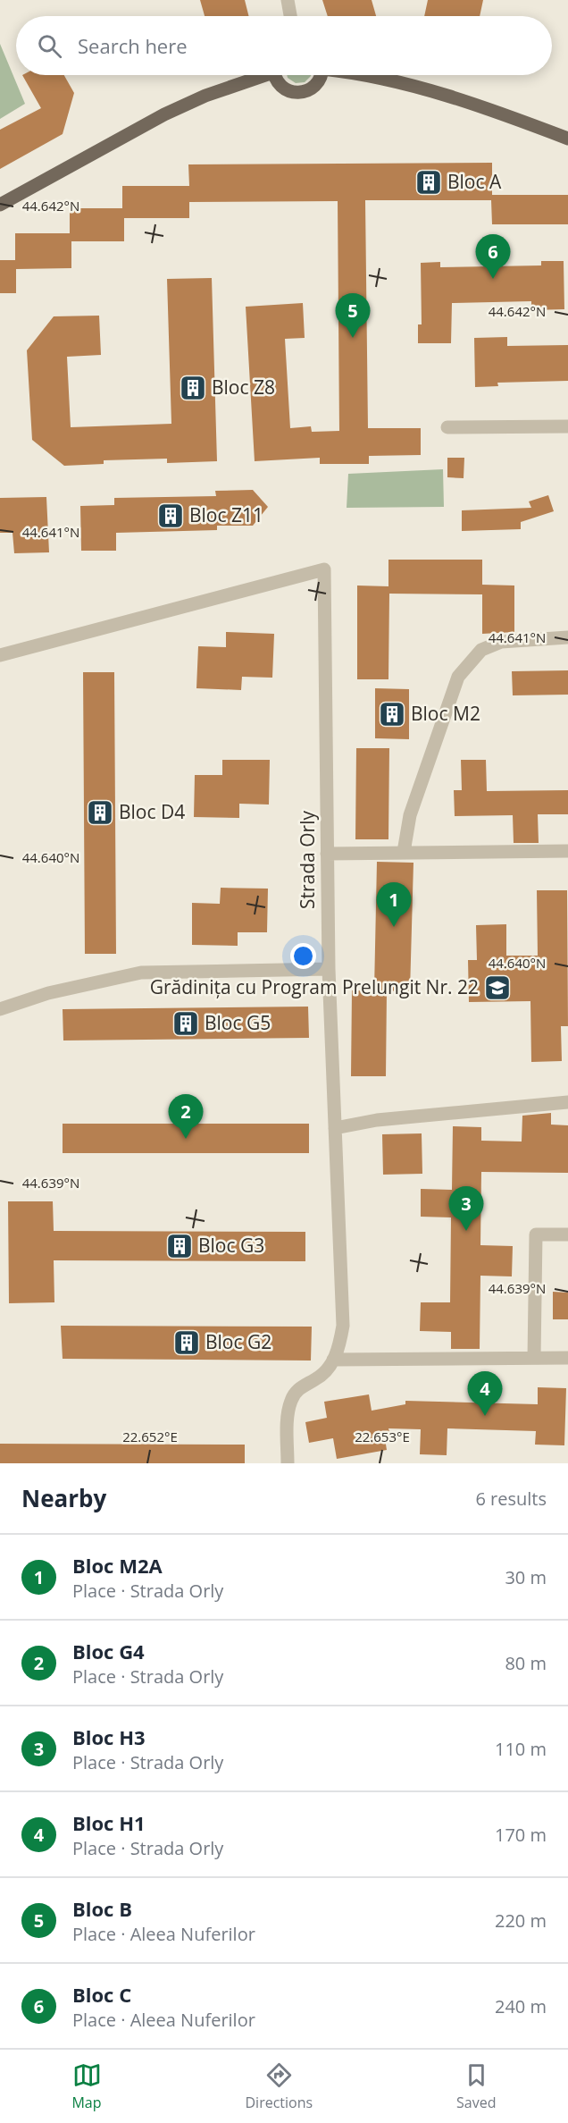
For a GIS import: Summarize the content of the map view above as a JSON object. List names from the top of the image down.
{
  "streets": {
    "street": ["Strada Orly"]
  },
  "places": {
    "building": [
      "Bloc A",
      "Bloc Z8",
      "Bloc Z11",
      "Bloc M2",
      "Bloc D4",
      "Bloc G5",
      "Bloc G3",
      "Bloc G2"
    ],
    "school or university": ["Grădinița cu Program Prelungit Nr. 22"]
  },
  "page": {
    "search": "Search here",
    "pins": [
      "6",
      "5",
      "1",
      "2",
      "3",
      "4"
    ],
    "heading": ["Nearby", "6 results"],
    "list": [
      {
        "mark": "1",
        "name": "Bloc M2A",
        "note": "Place · Strada Orly",
        "value": "30 m"
      },
      {
        "mark": "2",
        "name": "Bloc G4",
        "note": "Place · Strada Orly",
        "value": "80 m"
      },
      {
        "mark": "3",
        "name": "Bloc H3",
        "note": "Place · Strada Orly",
        "value": "110 m"
      },
      {
        "mark": "4",
        "name": "Bloc H1",
        "note": "Place · Strada Orly",
        "value": "170 m"
      },
      {
        "mark": "5",
        "name": "Bloc B",
        "note": "Place · Aleea Nuferilor",
        "value": "220 m"
      },
      {
        "mark": "6",
        "name": "Bloc C",
        "note": "Place · Aleea Nuferilor",
        "value": "240 m"
      }
    ],
    "nav": ["Map", "Directions", "Saved"]
  },
  "coordinates": [
    "44.642°N",
    "44.641°N",
    "44.640°N",
    "44.639°N",
    "22.652°E",
    "22.653°E"
  ]
}
